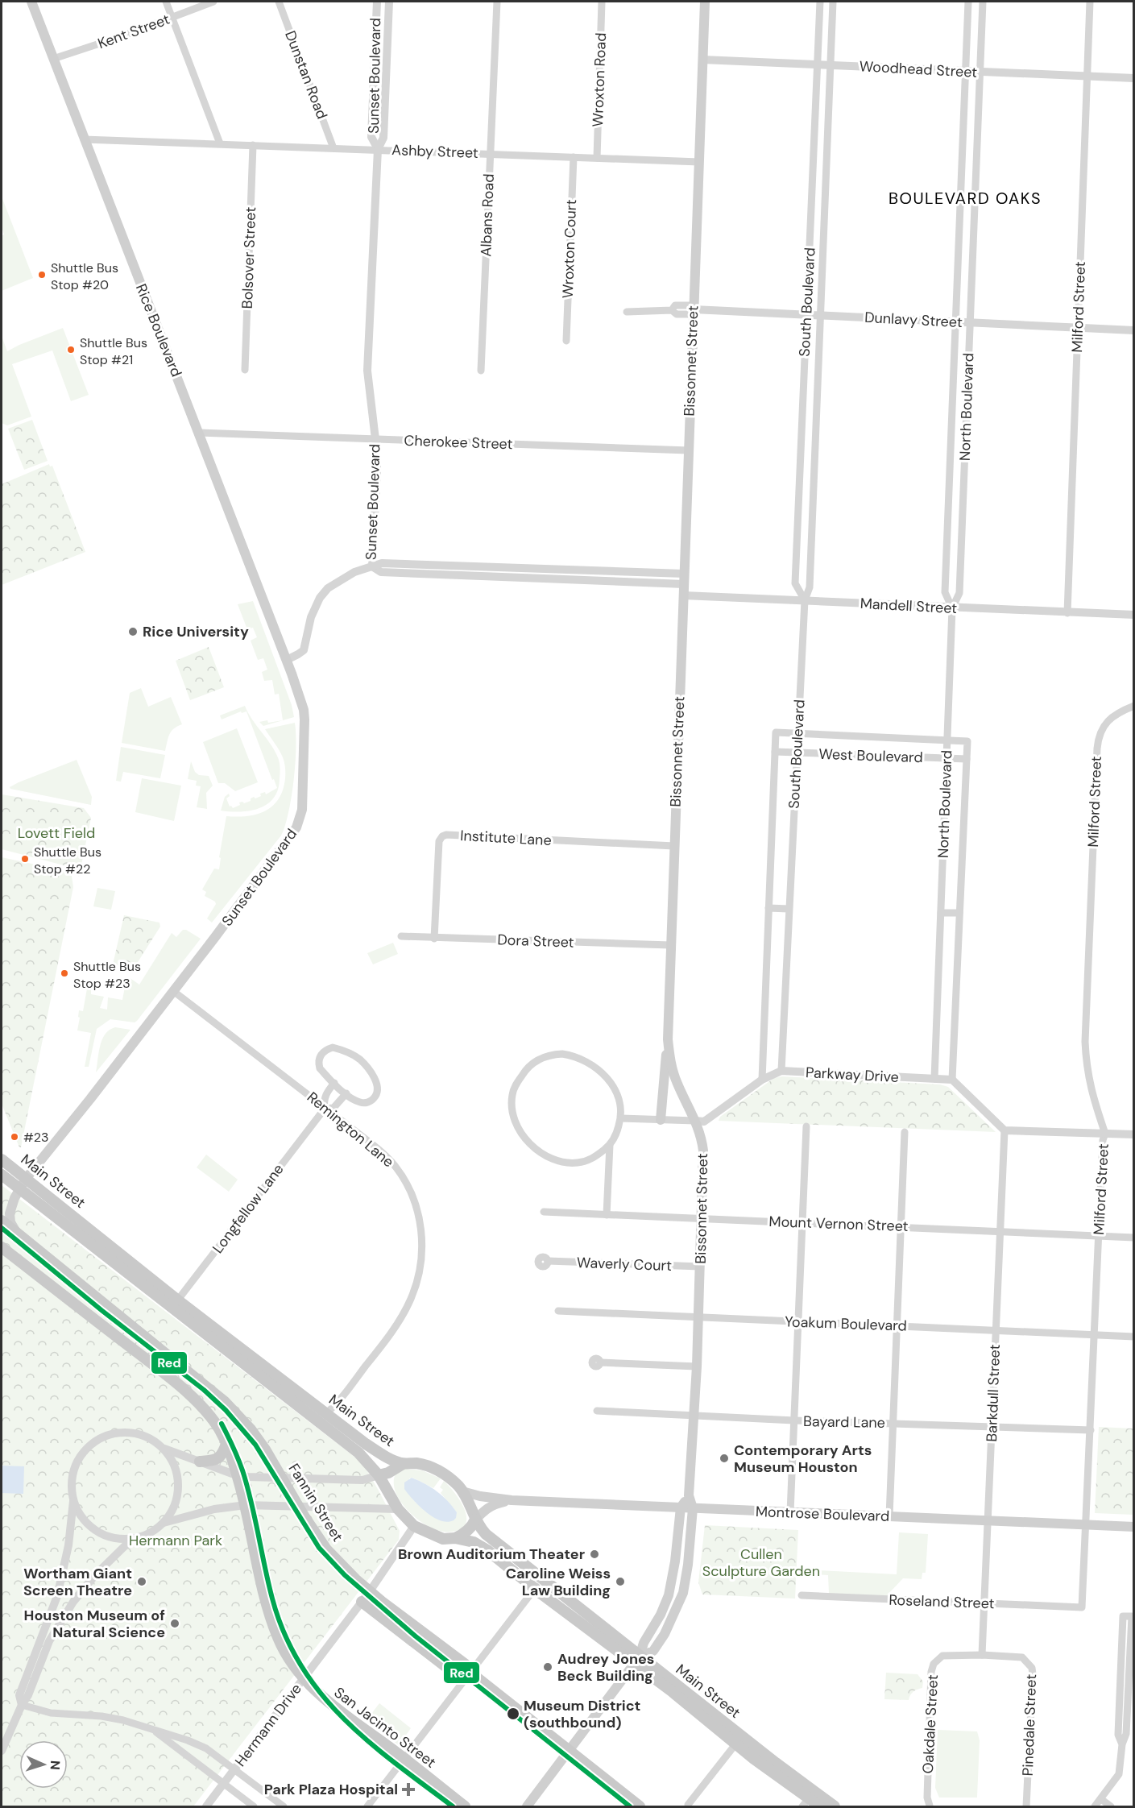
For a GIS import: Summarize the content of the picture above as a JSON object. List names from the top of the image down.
{
  "streets": {
    "main road": [
      "Sunset Boulevard",
      "Rice Boulevard",
      "Bissonnet Street",
      "Main Street",
      "Fannin Street",
      "Montrose Boulevard",
      "San Jacinto Street"
    ],
    "street": [
      "Kent Street",
      "Woodhead Street",
      "Dunstan Road",
      "Wroxton Road",
      "Ashby Street",
      "Albans Road",
      "Wroxton Court",
      "Bolsover Street",
      "South Boulevard",
      "Milford Street",
      "Dunlavy Street",
      "North Boulevard",
      "Cherokee Street",
      "Mandell Street",
      "West Boulevard",
      "Institute Lane",
      "Dora Street",
      "Parkway Drive",
      "Remington Lane",
      "Longfellow Lane",
      "Mount Vernon Street",
      "Waverly Court",
      "Yoakum Boulevard",
      "Barkdull Street",
      "Bayard Lane",
      "Roseland Street",
      "Oakdale Street",
      "Hermann Drive",
      "Pinedale Street"
    ]
  },
  "crossings": [
    ["Kent Street", "Rice Boulevard"],
    ["Woodhead Street", "South Boulevard"],
    ["Woodhead Street", "Milford Street"],
    ["Woodhead Street", "Bissonnet Street"],
    ["Woodhead Street", "North Boulevard"],
    ["Dunstan Road", "Ashby Street"],
    ["Sunset Boulevard", "Ashby Street"],
    ["Sunset Boulevard", "Rice Boulevard"],
    ["Sunset Boulevard", "Cherokee Street"],
    ["Sunset Boulevard", "Remington Lane"],
    ["Sunset Boulevard", "Main Street"],
    ["Sunset Boulevard", "Fannin Street"],
    ["Wroxton Road", "Ashby Street"],
    ["Ashby Street", "Albans Road"],
    ["Ashby Street", "Wroxton Court"],
    ["Ashby Street", "Bolsover Street"],
    ["Ashby Street", "Rice Boulevard"],
    ["Ashby Street", "Bissonnet Street"],
    ["South Boulevard", "Dunlavy Street"],
    ["South Boulevard", "Mandell Street"],
    ["South Boulevard", "West Boulevard"],
    ["South Boulevard", "Parkway Drive"],
    ["Milford Street", "Dunlavy Street"],
    ["Milford Street", "Mandell Street"],
    ["Milford Street", "Mount Vernon Street"],
    ["Milford Street", "Yoakum Boulevard"],
    ["Milford Street", "Bayard Lane"],
    ["Milford Street", "Montrose Boulevard"],
    ["Milford Street", "Roseland Street"],
    ["Dunlavy Street", "Bissonnet Street"],
    ["Dunlavy Street", "North Boulevard"],
    ["Rice Boulevard", "Cherokee Street"],
    ["Bissonnet Street", "Cherokee Street"],
    ["Bissonnet Street", "Mandell Street"],
    ["Bissonnet Street", "Institute Lane"],
    ["Bissonnet Street", "Dora Street"],
    ["Bissonnet Street", "Parkway Drive"],
    ["Bissonnet Street", "Main Street"],
    ["Bissonnet Street", "Mount Vernon Street"],
    ["Bissonnet Street", "Waverly Court"],
    ["Bissonnet Street", "Yoakum Boulevard"],
    ["Bissonnet Street", "Bayard Lane"],
    ["Bissonnet Street", "Montrose Boulevard"],
    ["North Boulevard", "Mandell Street"],
    ["North Boulevard", "West Boulevard"],
    ["North Boulevard", "Parkway Drive"],
    ["Institute Lane", "Dora Street"],
    ["Remington Lane", "Main Street"],
    ["Remington Lane", "Longfellow Lane"],
    ["Main Street", "Longfellow Lane"],
    ["Main Street", "Montrose Boulevard"],
    ["Main Street", "Hermann Drive"],
    ["Mount Vernon Street", "Barkdull Street"],
    ["Yoakum Boulevard", "Barkdull Street"],
    ["Barkdull Street", "Bayard Lane"],
    ["Barkdull Street", "Montrose Boulevard"],
    ["Barkdull Street", "Roseland Street"],
    ["Barkdull Street", "Oakdale Street"],
    ["Barkdull Street", "Pinedale Street"],
    ["Fannin Street", "Hermann Drive"],
    ["Montrose Boulevard", "Hermann Drive"],
    ["Oakdale Street", "Pinedale Street"],
    ["Hermann Drive", "San Jacinto Street"]
  ],
  "districts": ["BOULEVARD OAKS"],
  "parks": ["Lovett Field", "Hermann Park", "Cullen Sculpture Garden"],
  "places": {
    "other": [
      "Shuttle Bus Stop #20",
      "Shuttle Bus Stop #21",
      "Rice University",
      "Shuttle Bus Stop #22",
      "Shuttle Bus Stop #23",
      "#23",
      "Contemporary Arts Museum Houston",
      "Brown Auditorium Theater",
      "Wortham Giant Screen Theatre",
      "Caroline Weiss Law Building",
      "Houston Museum of Natural Science",
      "Audrey Jones Beck Building",
      "Museum District (southbound)"
    ],
    "health": ["Park Plaza Hospital"]
  },
  "lines": ["transit line Red"],
  "north": "right"
}
